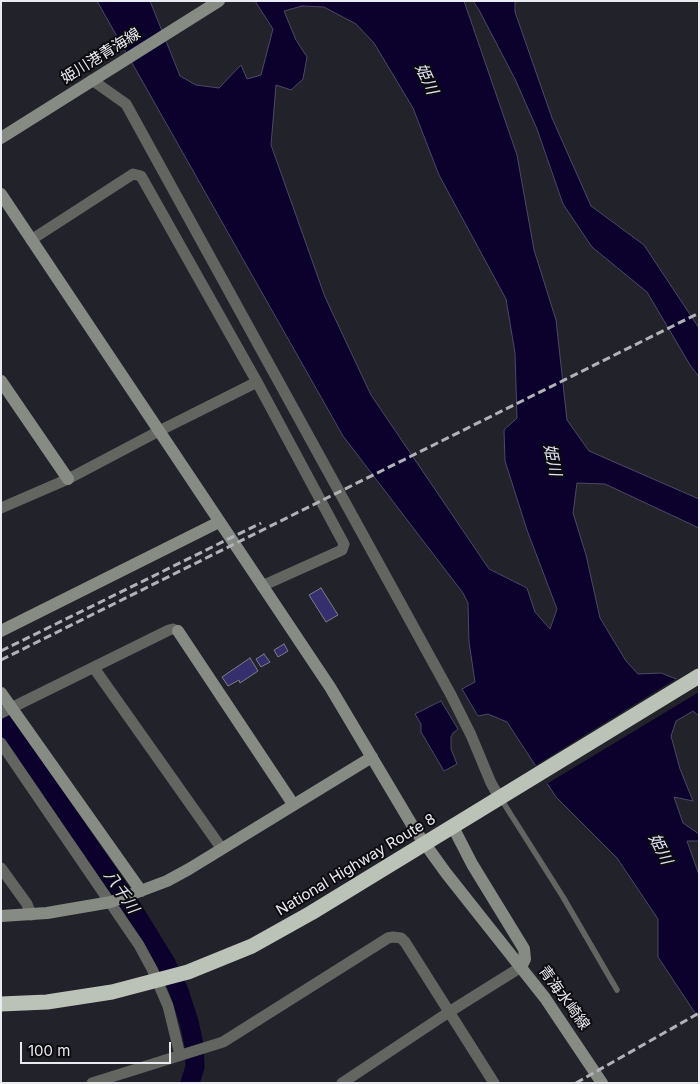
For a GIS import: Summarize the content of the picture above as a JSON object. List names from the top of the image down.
{
  "streets": {
    "highway": ["National Highway Route 8"],
    "street": ["姫川港青海線", "青海水崎線"]
  },
  "crossings": [
    ["National Highway Route 8", "青海水崎線"]
  ],
  "water": ["姫川", "八千川"],
  "scale_bar": "100 m"
}
